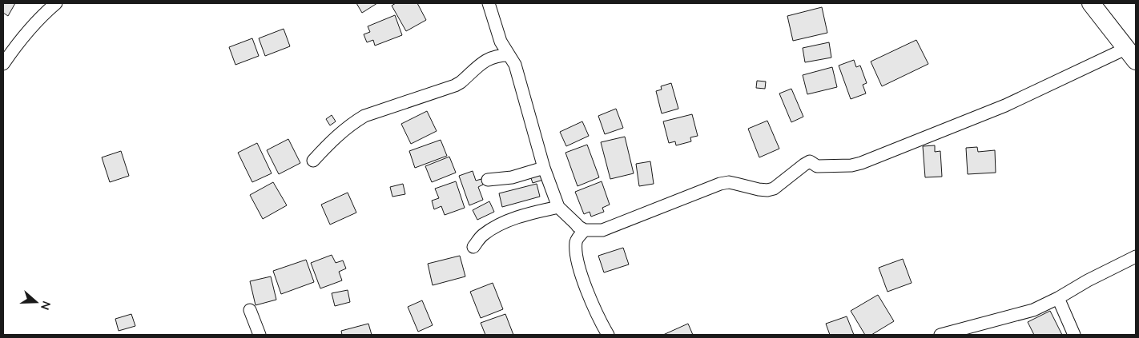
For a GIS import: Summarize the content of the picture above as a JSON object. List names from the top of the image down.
{
  "north": "right"
}
